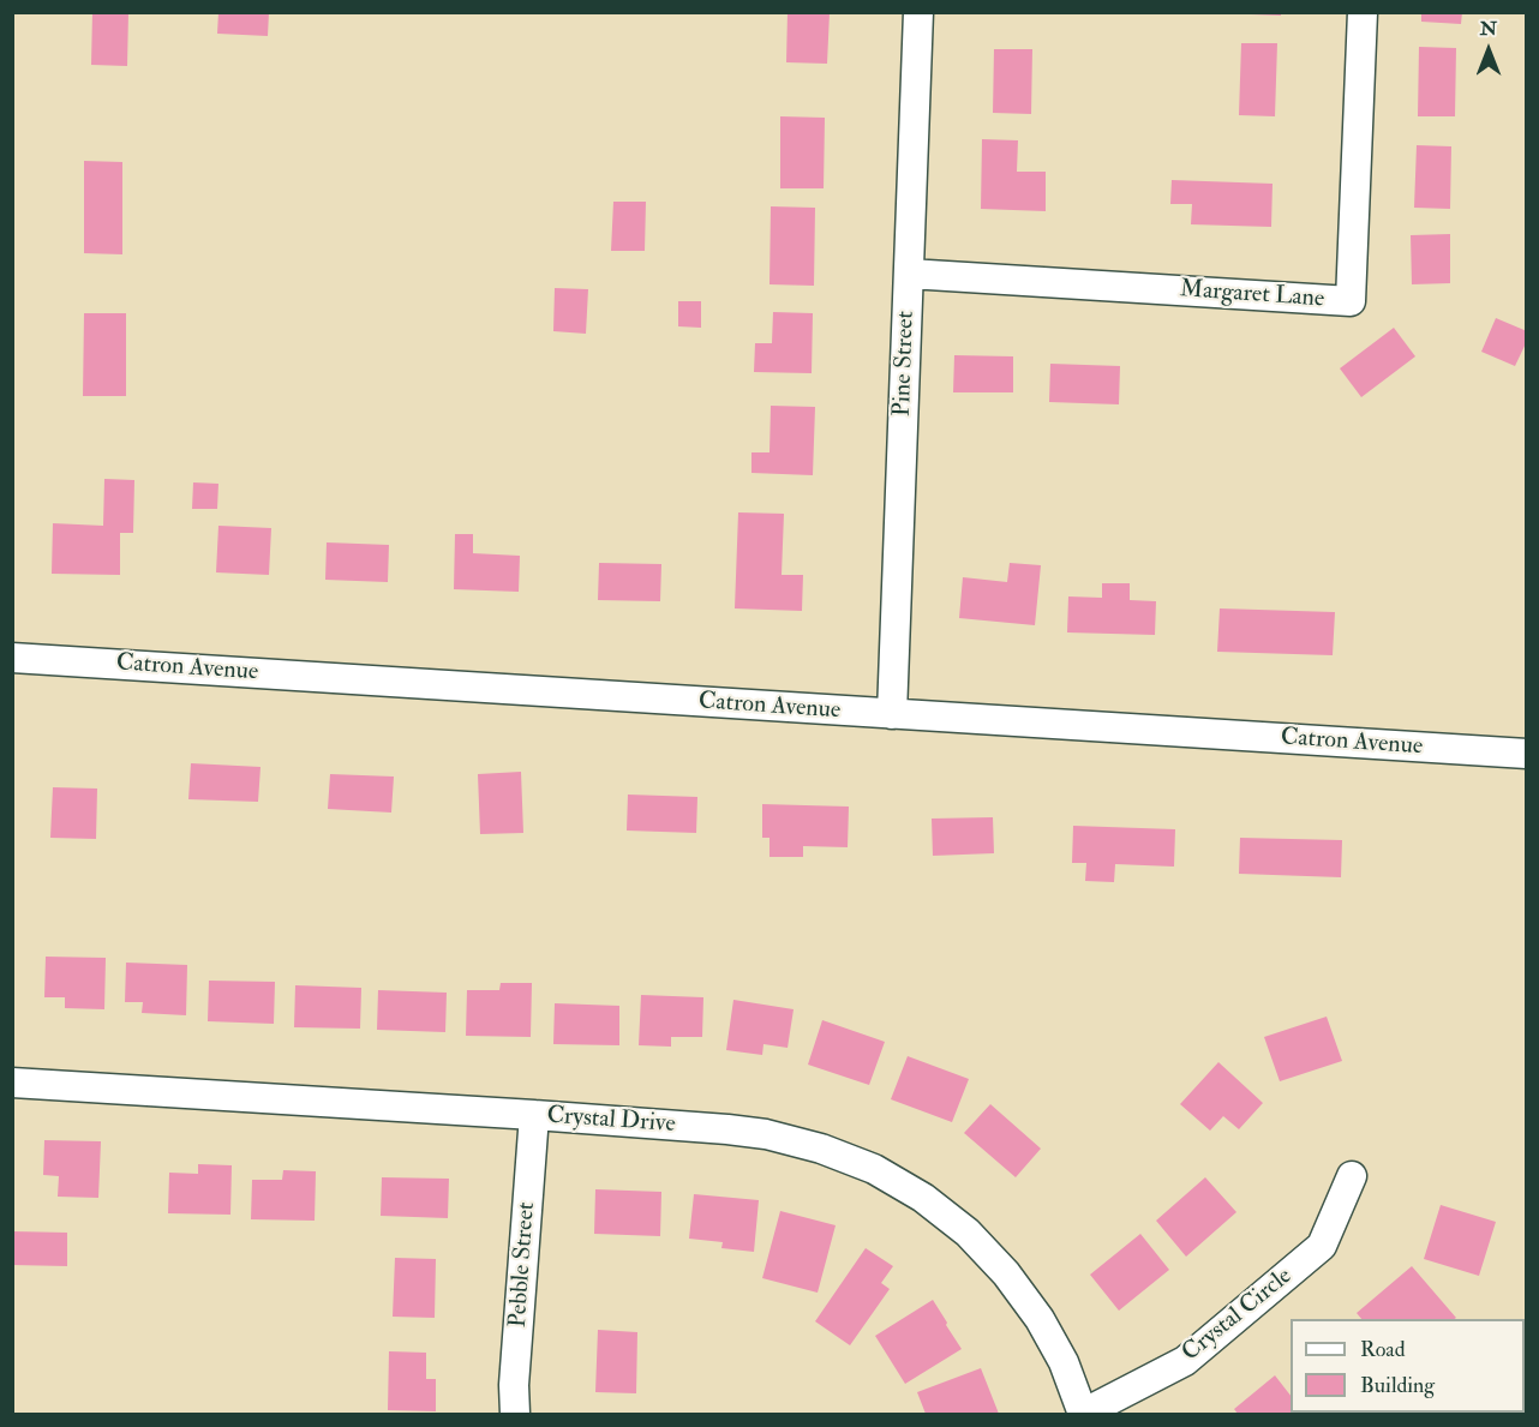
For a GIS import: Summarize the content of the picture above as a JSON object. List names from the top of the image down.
{
  "streets": {
    "street": [
      "Margaret Lane",
      "Pine Street",
      "Catron Avenue",
      "Crystal Drive",
      "Pebble Street",
      "Crystal Circle"
    ]
  },
  "crossings": [
    ["Margaret Lane", "Pine Street"],
    ["Pine Street", "Catron Avenue"],
    ["Crystal Drive", "Pebble Street"],
    ["Crystal Drive", "Crystal Circle"]
  ],
  "legend": ["Road", "Building"],
  "north": "top"
}
